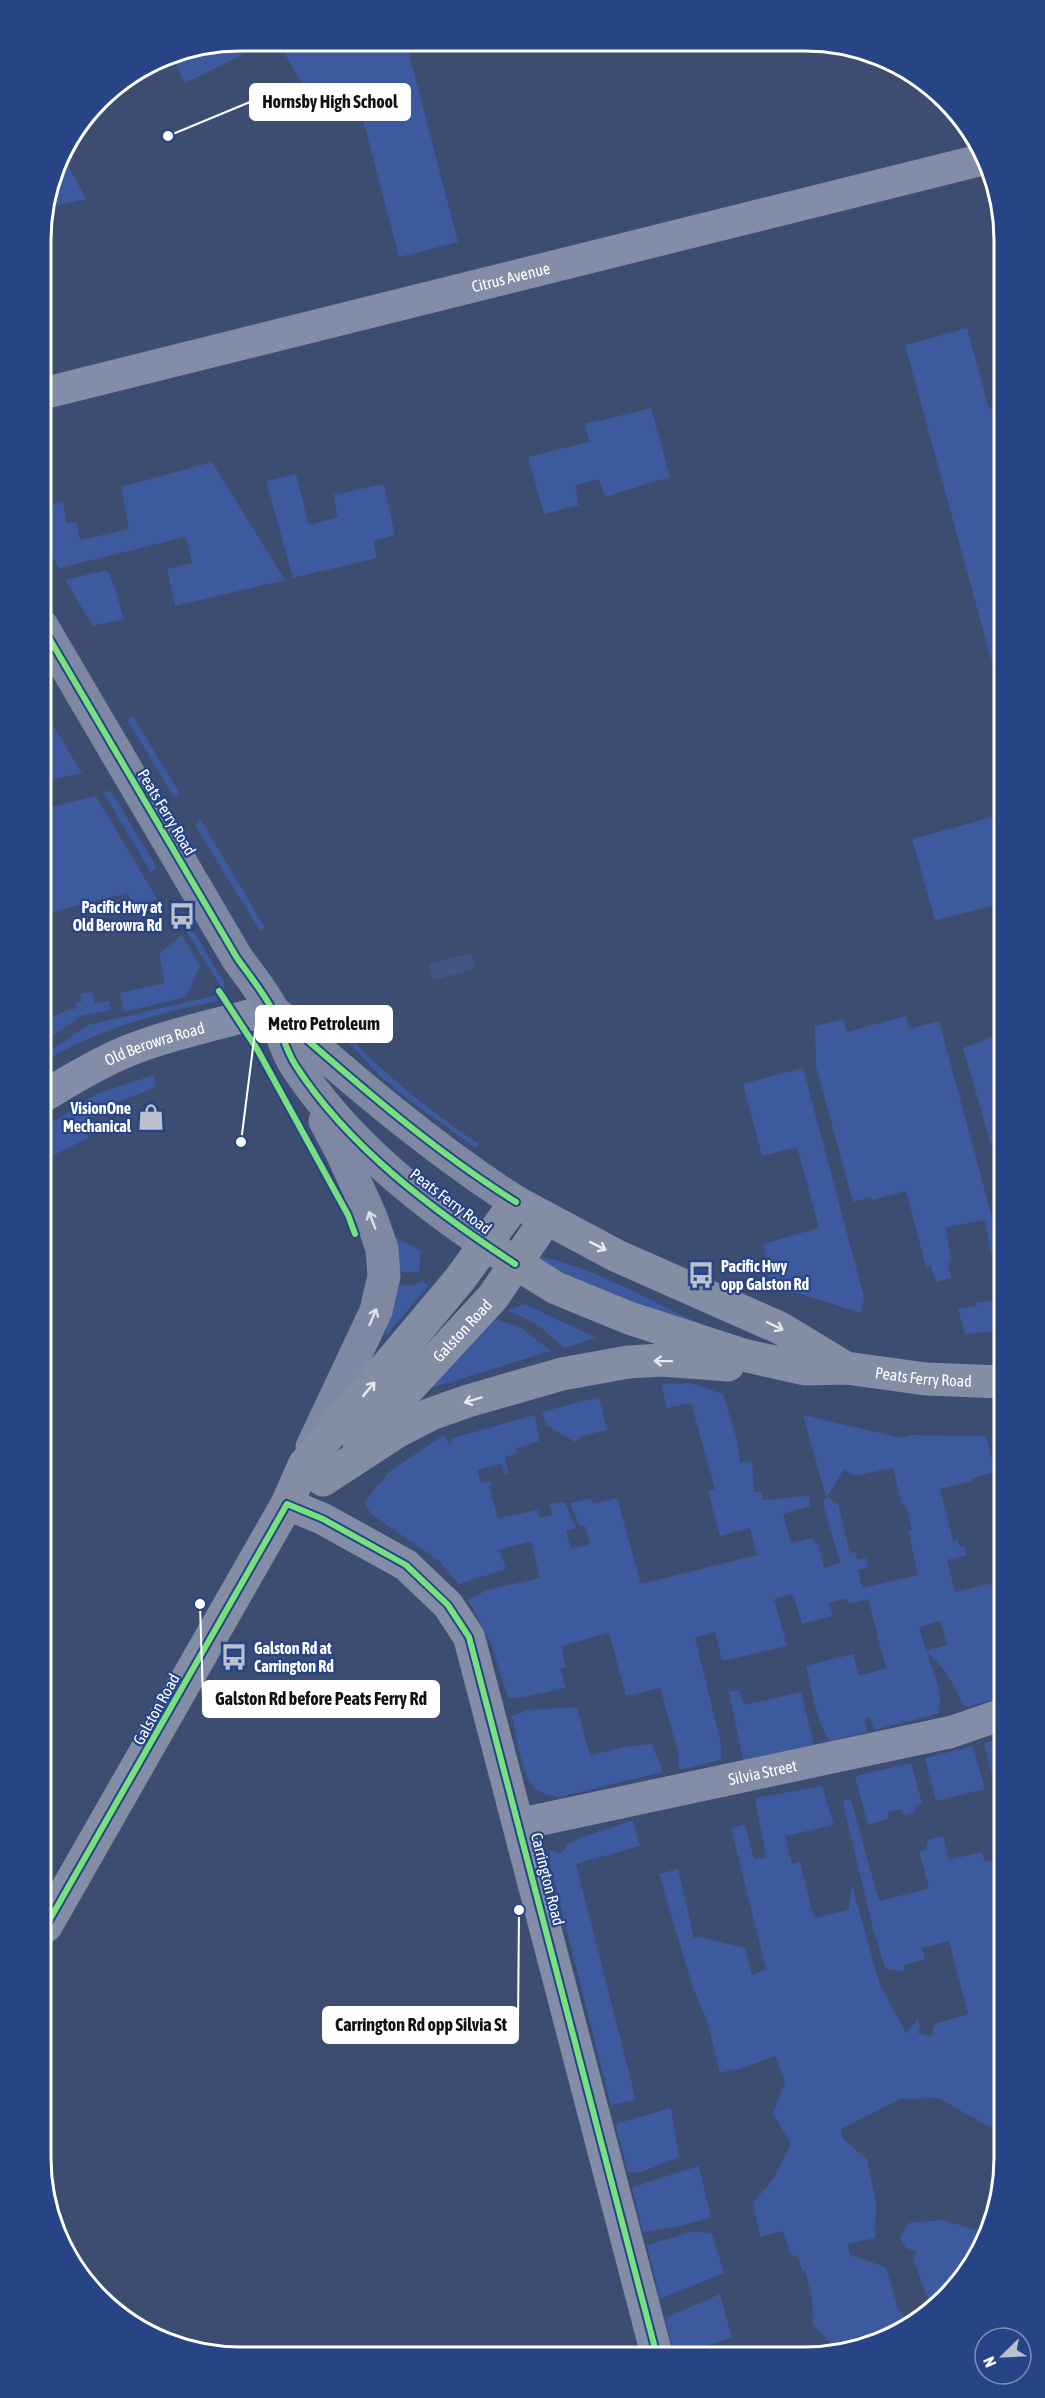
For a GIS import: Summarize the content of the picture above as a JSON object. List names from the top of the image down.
{
  "streets": {
    "main road": ["Peats Ferry Road", "Galston Road"],
    "street": [
      "Citrus Avenue",
      "Old Berowra Road",
      "Silvia Street",
      "Carrington Road"
    ]
  },
  "crossings": [
    ["Peats Ferry Road", "Old Berowra Road"],
    ["Peats Ferry Road", "Galston Road"],
    ["Galston Road", "Carrington Road"],
    ["Silvia Street", "Carrington Road"]
  ],
  "places": {
    "other": [
      "Hornsby High School",
      "Metro Petroleum",
      "Galston Rd before Peats Ferry Rd",
      "Carrington Rd opp Silvia St"
    ],
    "bus stop": ["Pacific Hwy at Old Berowra Rd", "Pacific Hwy opp Galston Rd", "Galston Rd at Carrington Rd"],
    "shop": ["VisionOne Mechanical"]
  },
  "north": "bottom left"
}
